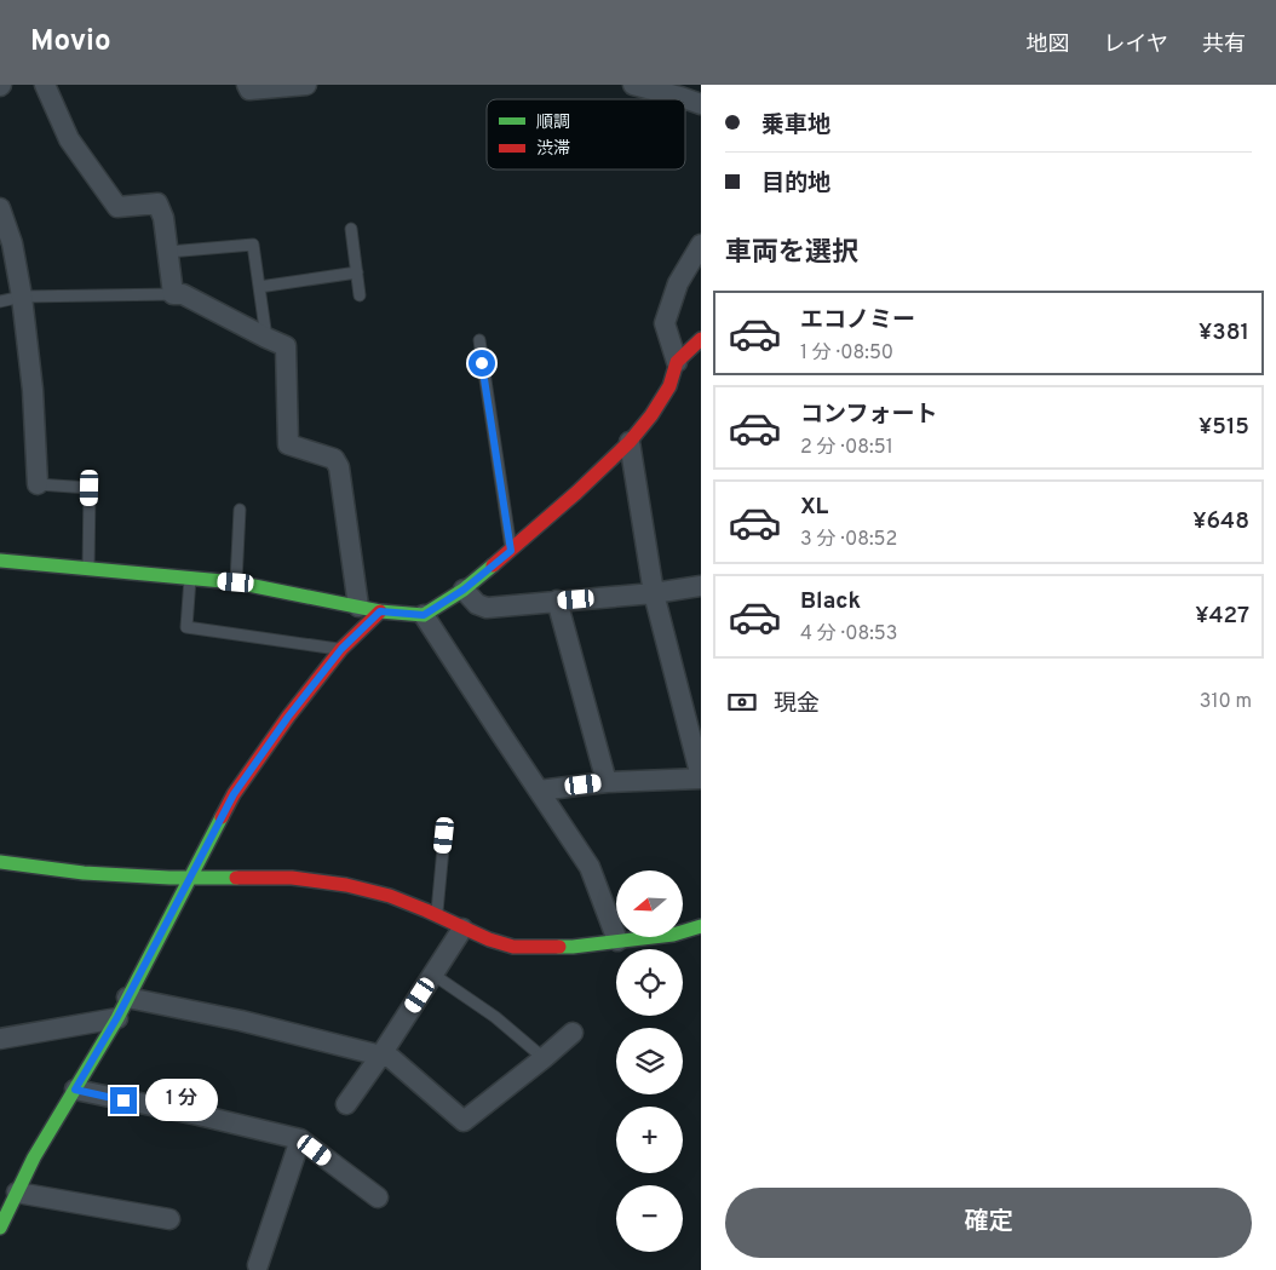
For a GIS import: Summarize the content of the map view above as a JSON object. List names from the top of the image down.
{
  "legend": ["順調", "渋滞"],
  "north": "left",
  "page": {
    "header": "Movio",
    "nav": ["地図", "レイヤ", "共有"],
    "banner": ["乗車地", "目的地"],
    "heading": "車両を選択",
    "list": [
      {
        "name": "エコノミー",
        "note": "1 分 · 08:50",
        "value": "¥381"
      },
      {
        "name": "コンフォート",
        "note": "2 分 · 08:51",
        "value": "¥515"
      },
      {
        "name": "XL",
        "note": "3 分 · 08:52",
        "value": "¥648"
      },
      {
        "name": "Black",
        "note": "4 分 · 08:53",
        "value": "¥427"
      }
    ],
    "pay": ["現金", "310 m"],
    "map_buttons": ["+", "−"],
    "bubble": "1 分",
    "buttons": "確定"
  }
}
